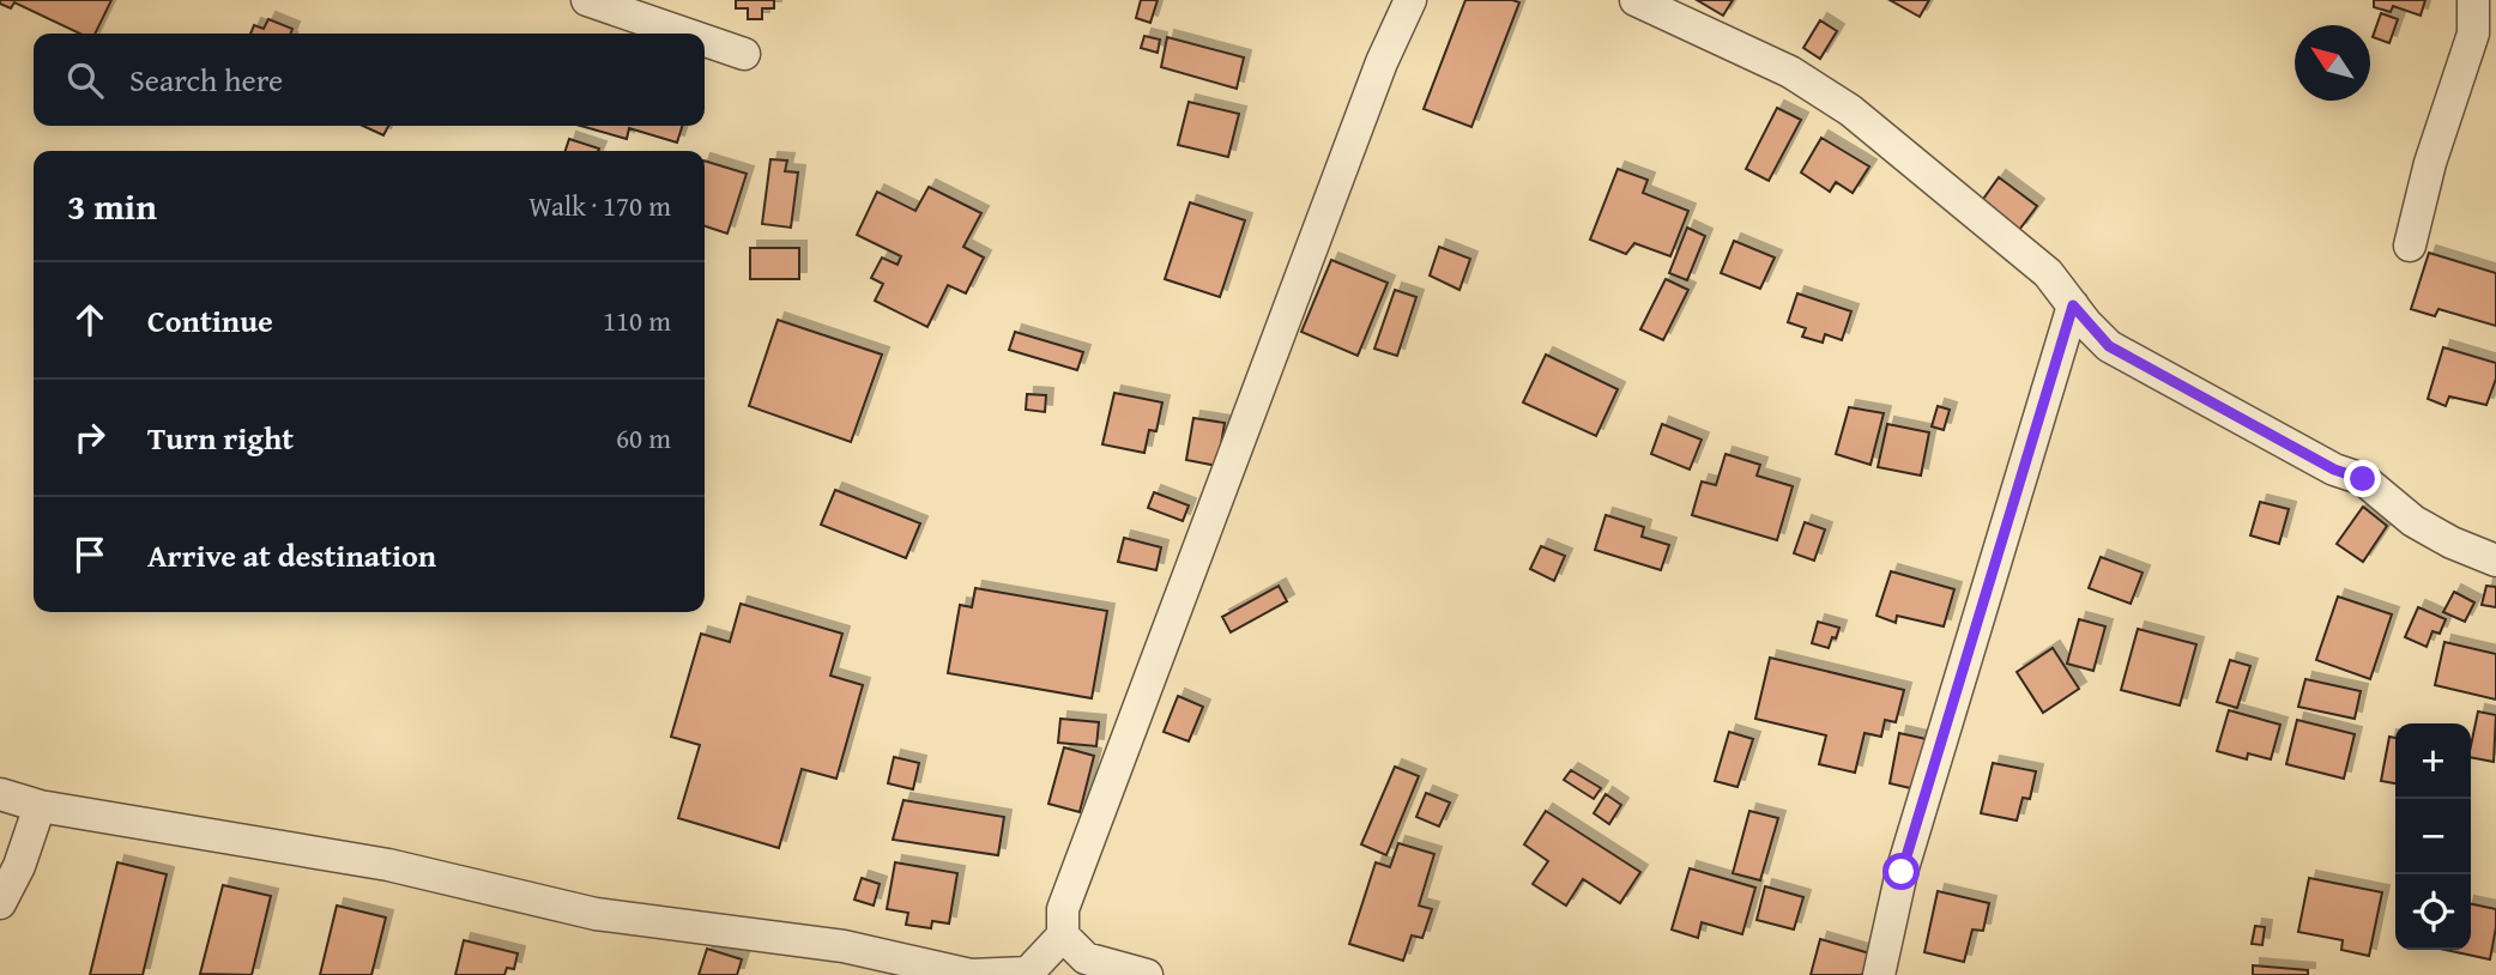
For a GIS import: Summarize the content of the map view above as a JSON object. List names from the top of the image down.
{
  "north": "top left",
  "page": {
    "search": "Search here",
    "heading": ["3 min", "Walk · 170 m"],
    "list": [
      ["Continue", "110 m"],
      ["Turn right", "60 m"],
      "Arrive at destination"
    ],
    "map_buttons": ["+", "−"]
  }
}
